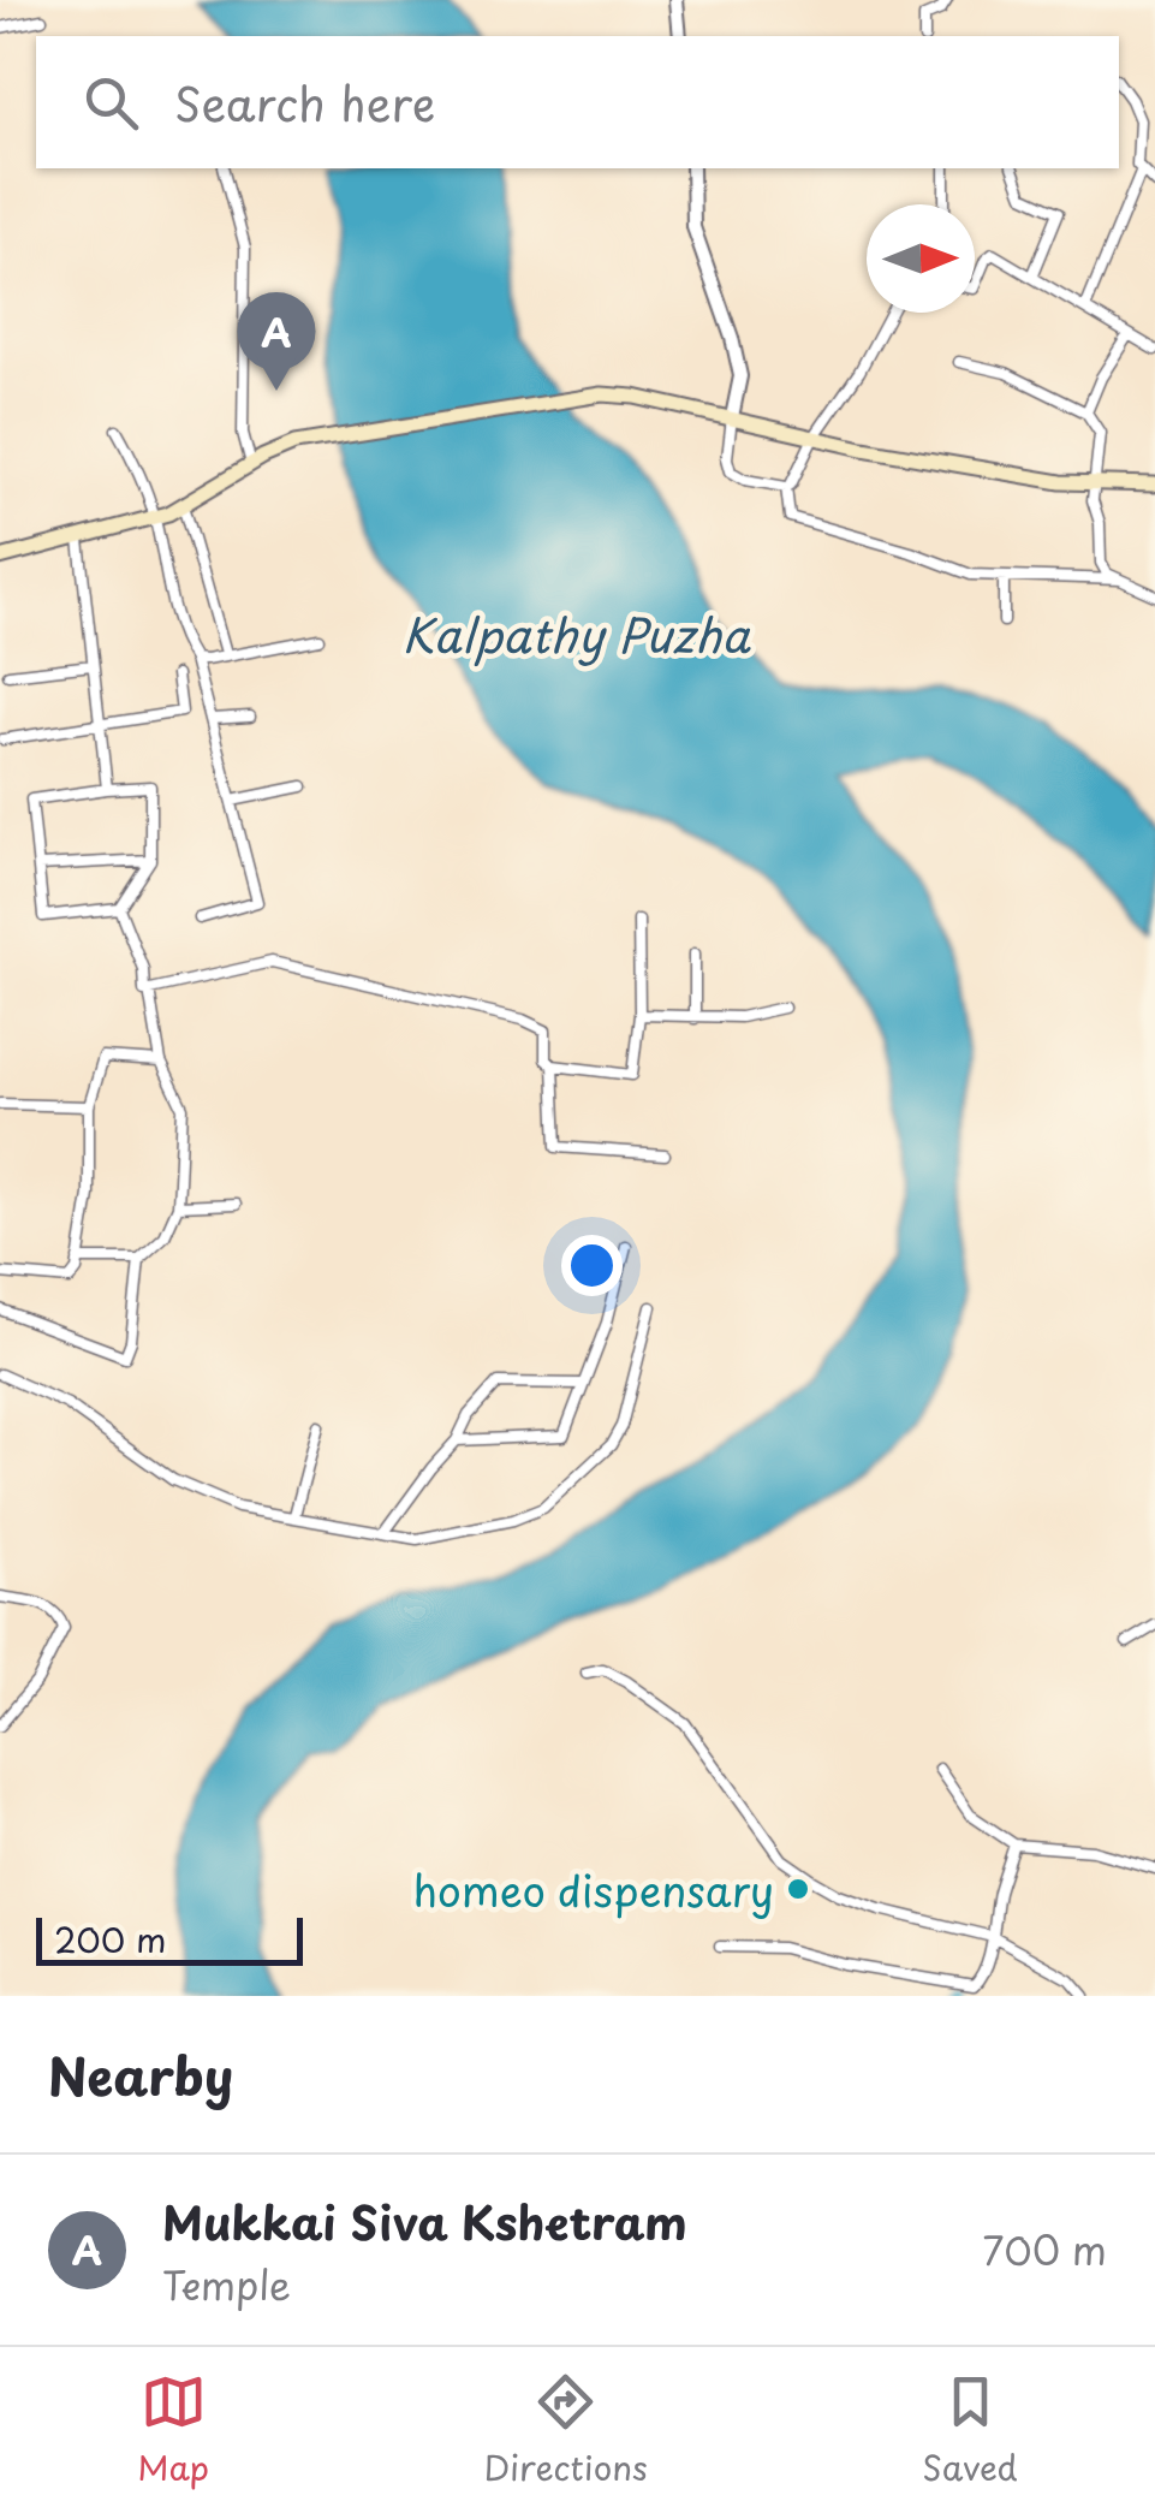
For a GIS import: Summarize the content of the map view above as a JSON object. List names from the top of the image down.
{
  "water": ["Kalpathy Puzha"],
  "places": ["homeo dispensary"],
  "scale_bar": "200 m",
  "north": "right",
  "page": {
    "search": "Search here",
    "pins": "A",
    "scale": "200 m",
    "heading": "Nearby",
    "list": [
      {
        "mark": "A",
        "name": "Mukkai Siva Kshetram",
        "note": "Temple",
        "value": "700 m"
      }
    ],
    "nav": ["Map", "Directions", "Saved"]
  }
}
